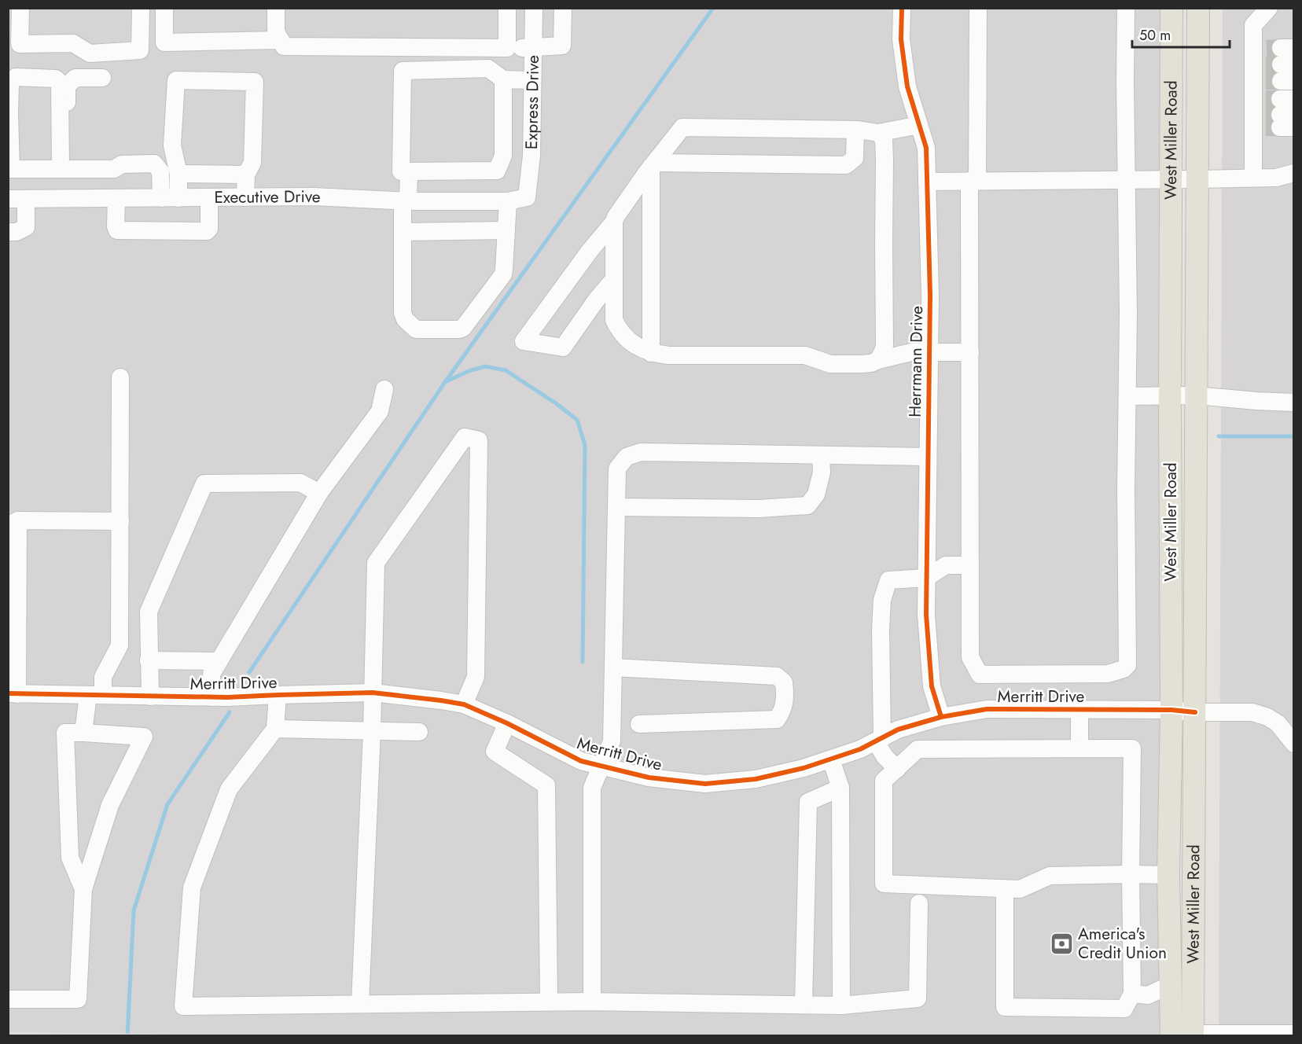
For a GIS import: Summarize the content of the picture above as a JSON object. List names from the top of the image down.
{
  "streets": {
    "main road": ["West Miller Road"],
    "street": [
      "Express Drive",
      "Executive Drive",
      "Herrmann Drive",
      "Merritt Drive"
    ]
  },
  "crossings": [
    ["Express Drive", "Executive Drive"],
    ["West Miller Road", "Merritt Drive"],
    ["Herrmann Drive", "Merritt Drive"]
  ],
  "places": {
    "bank": ["America's Credit Union"]
  },
  "scale_bar": "50 m"
}
